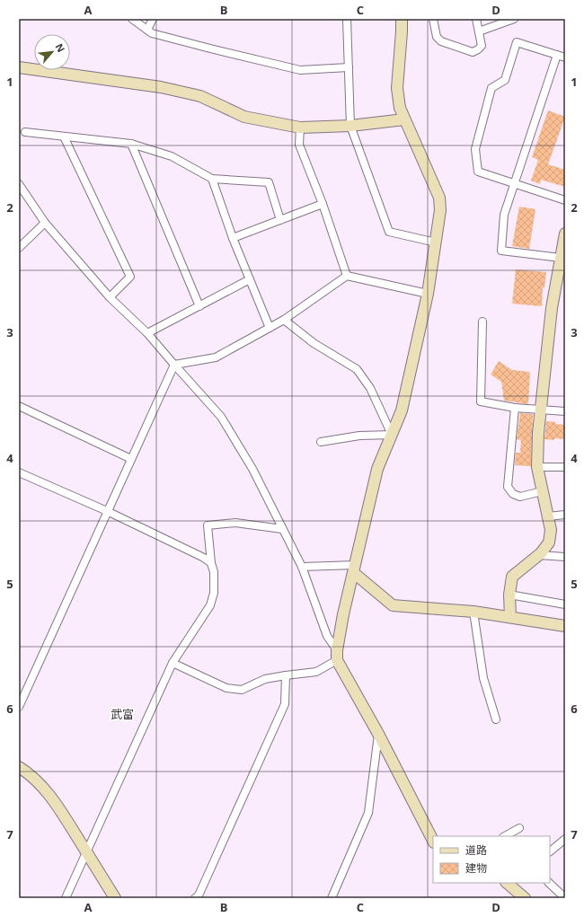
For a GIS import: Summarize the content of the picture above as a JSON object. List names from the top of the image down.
{
  "districts": ["武富"],
  "legend": ["道路", "建物"],
  "north": "top right",
  "grid": {
    "columns": [
      "A",
      "B",
      "C",
      "D"
    ],
    "rows": [
      "1",
      "2",
      "3",
      "4",
      "5",
      "6",
      "7"
    ]
  }
}
